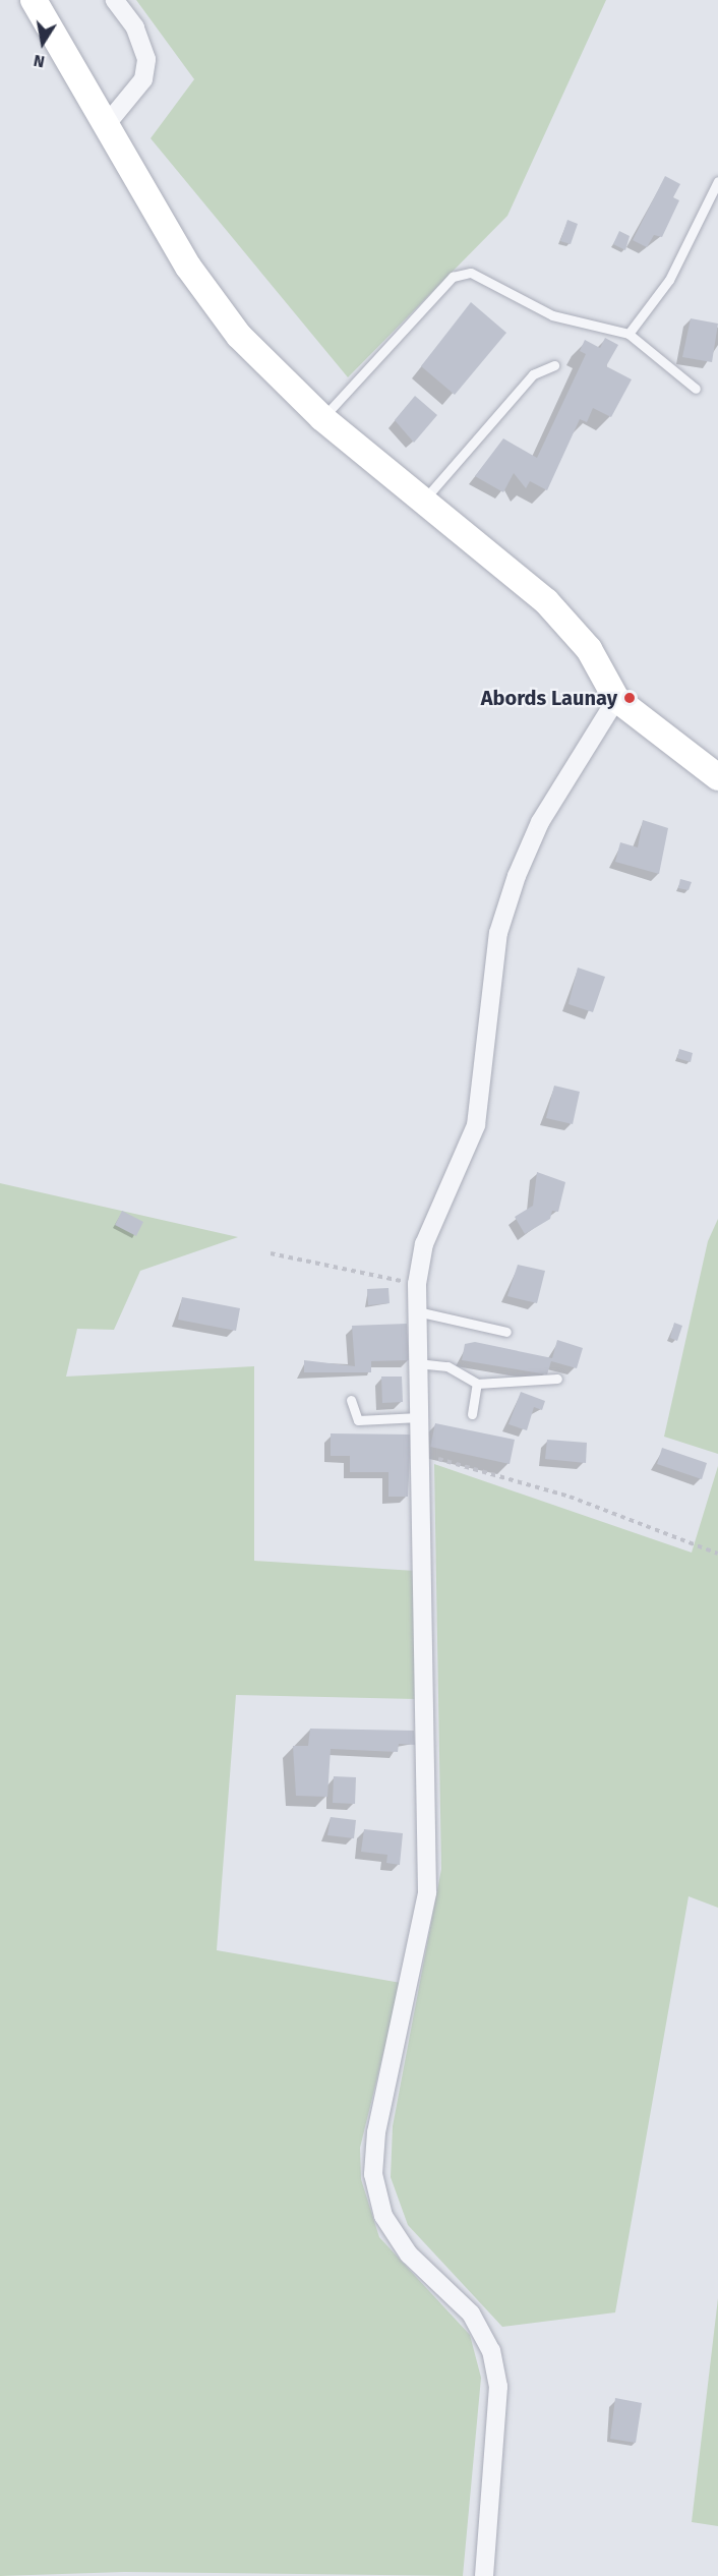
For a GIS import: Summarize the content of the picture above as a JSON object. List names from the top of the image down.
{
  "places": ["Abords Launay"],
  "north": "bottom"
}
